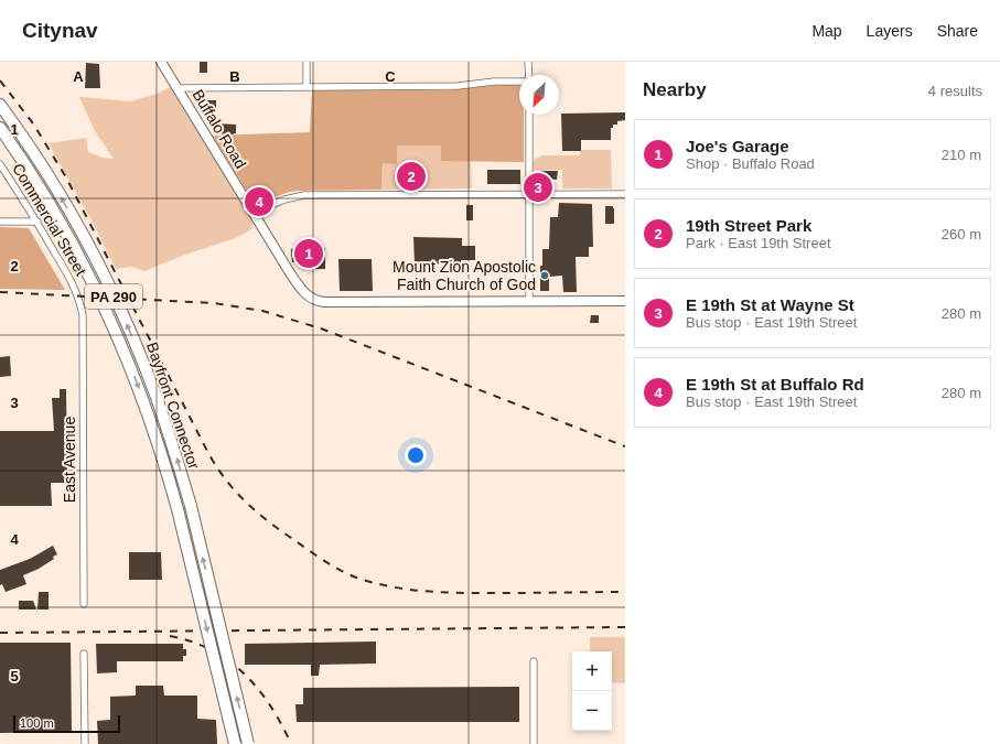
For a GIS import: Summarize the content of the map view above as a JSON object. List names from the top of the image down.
{
  "streets": {
    "highway": ["PA 290", "Bayfront Connector"],
    "main road": ["Buffalo Road"],
    "street": ["Commercial Street", "East Avenue"]
  },
  "crossings": [
    ["Commercial Street", "East Avenue"]
  ],
  "places": ["Mount Zion Apostolic Faith Church of God"],
  "scale_bar": "100 m",
  "north": "bottom left",
  "page": {
    "header": "Citynav",
    "nav": ["Map", "Layers", "Share"],
    "heading": ["Nearby", "4 results"],
    "list": [
      {
        "mark": "1",
        "name": "Joe's Garage",
        "note": "Shop · Buffalo Road",
        "value": "210 m"
      },
      {
        "mark": "2",
        "name": "19th Street Park",
        "note": "Park · East 19th Street",
        "value": "260 m"
      },
      {
        "mark": "3",
        "name": "E 19th St at Wayne St",
        "note": "Bus stop · East 19th Street",
        "value": "280 m"
      },
      {
        "mark": "4",
        "name": "E 19th St at Buffalo Rd",
        "note": "Bus stop · East 19th Street",
        "value": "280 m"
      }
    ],
    "pins": [
      "2",
      "3",
      "4",
      "1"
    ],
    "map_buttons": ["+", "−"],
    "scale": "100 m"
  },
  "grid": {
    "columns": ["A", "B", "C"],
    "rows": [
      "1",
      "2",
      "3",
      "4",
      "5"
    ]
  }
}
